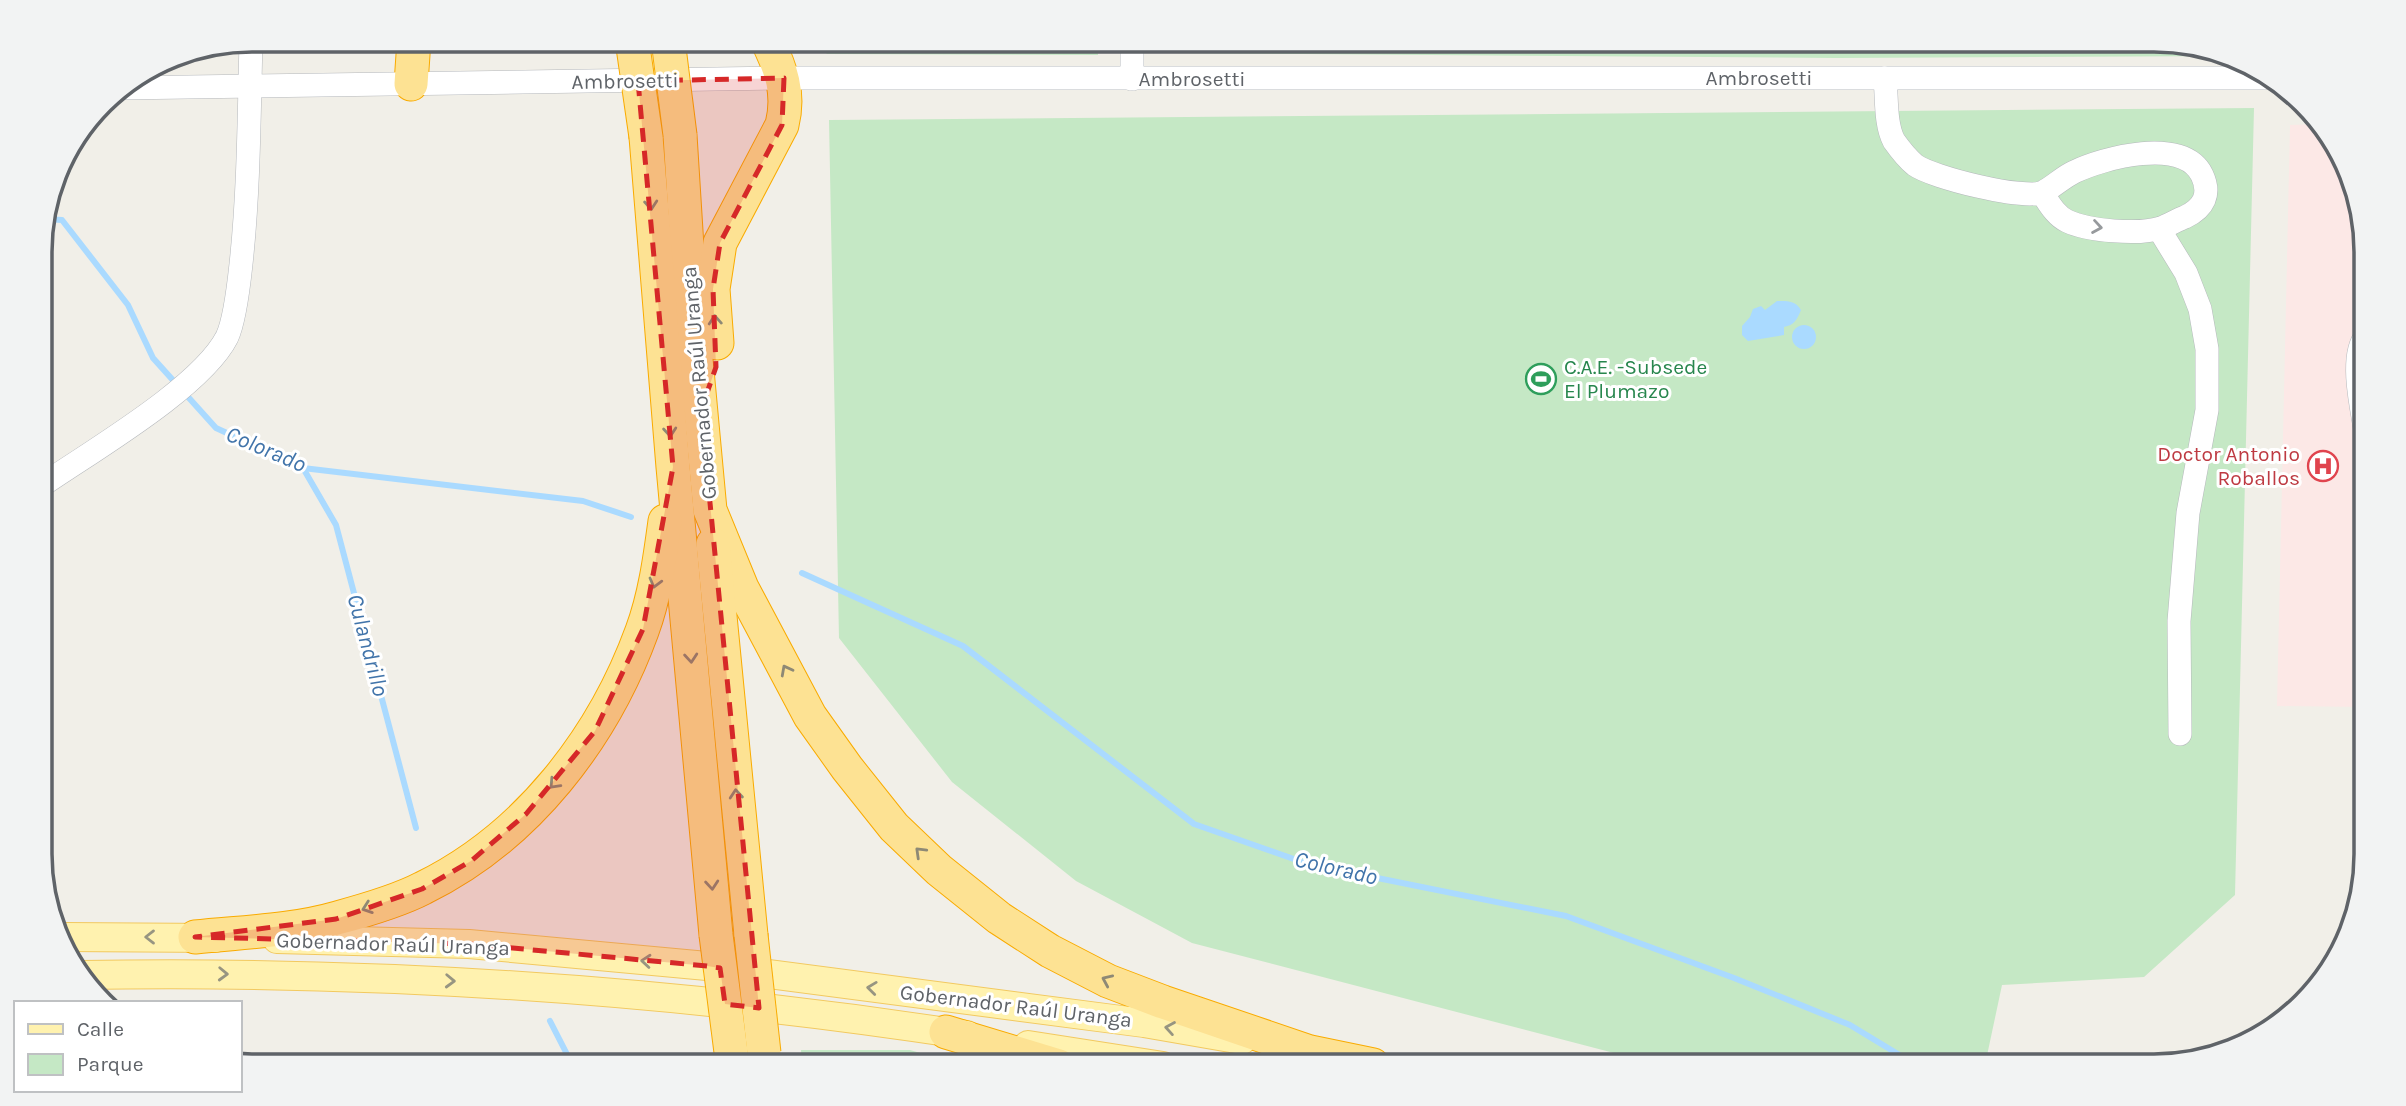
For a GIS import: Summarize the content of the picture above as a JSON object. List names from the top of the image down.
{
  "streets": {
    "highway": ["Gobernador Raúl Uranga"],
    "street": ["Ambrosetti"]
  },
  "water": ["Colorado", "Culandrillo"],
  "places": {
    "sports": ["C.A.E. -Subsede El Plumazo"],
    "hospital": ["Doctor Antonio Roballos"]
  },
  "legend": ["Calle", "Parque"]
}
